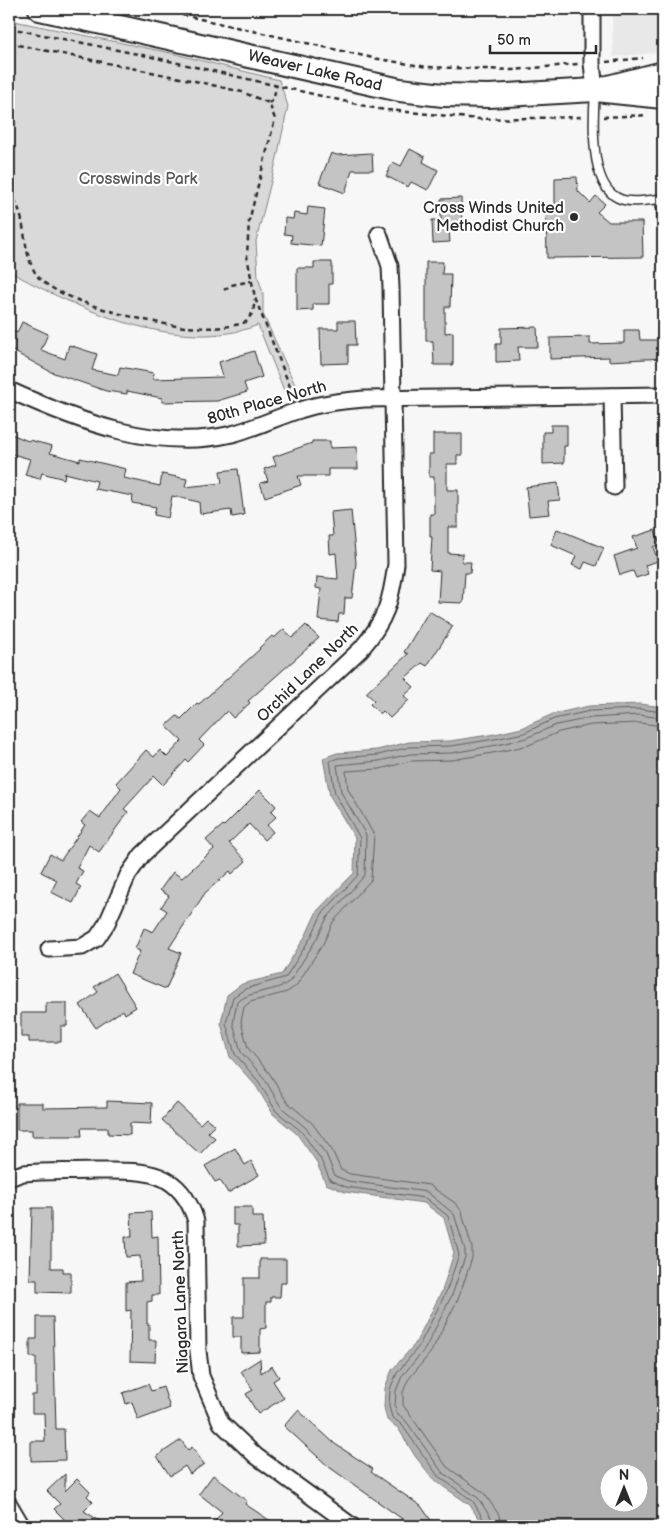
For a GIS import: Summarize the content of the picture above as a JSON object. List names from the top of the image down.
{
  "streets": {
    "main road": ["Weaver Lake Road"],
    "street": ["80th Place North", "Orchid Lane North", "Niagara Lane North"]
  },
  "crossings": [
    ["80th Place North", "Orchid Lane North"]
  ],
  "parks": ["Crosswinds Park"],
  "places": ["Cross Winds United Methodist Church"],
  "scale_bar": "50 m",
  "north": "top"
}
